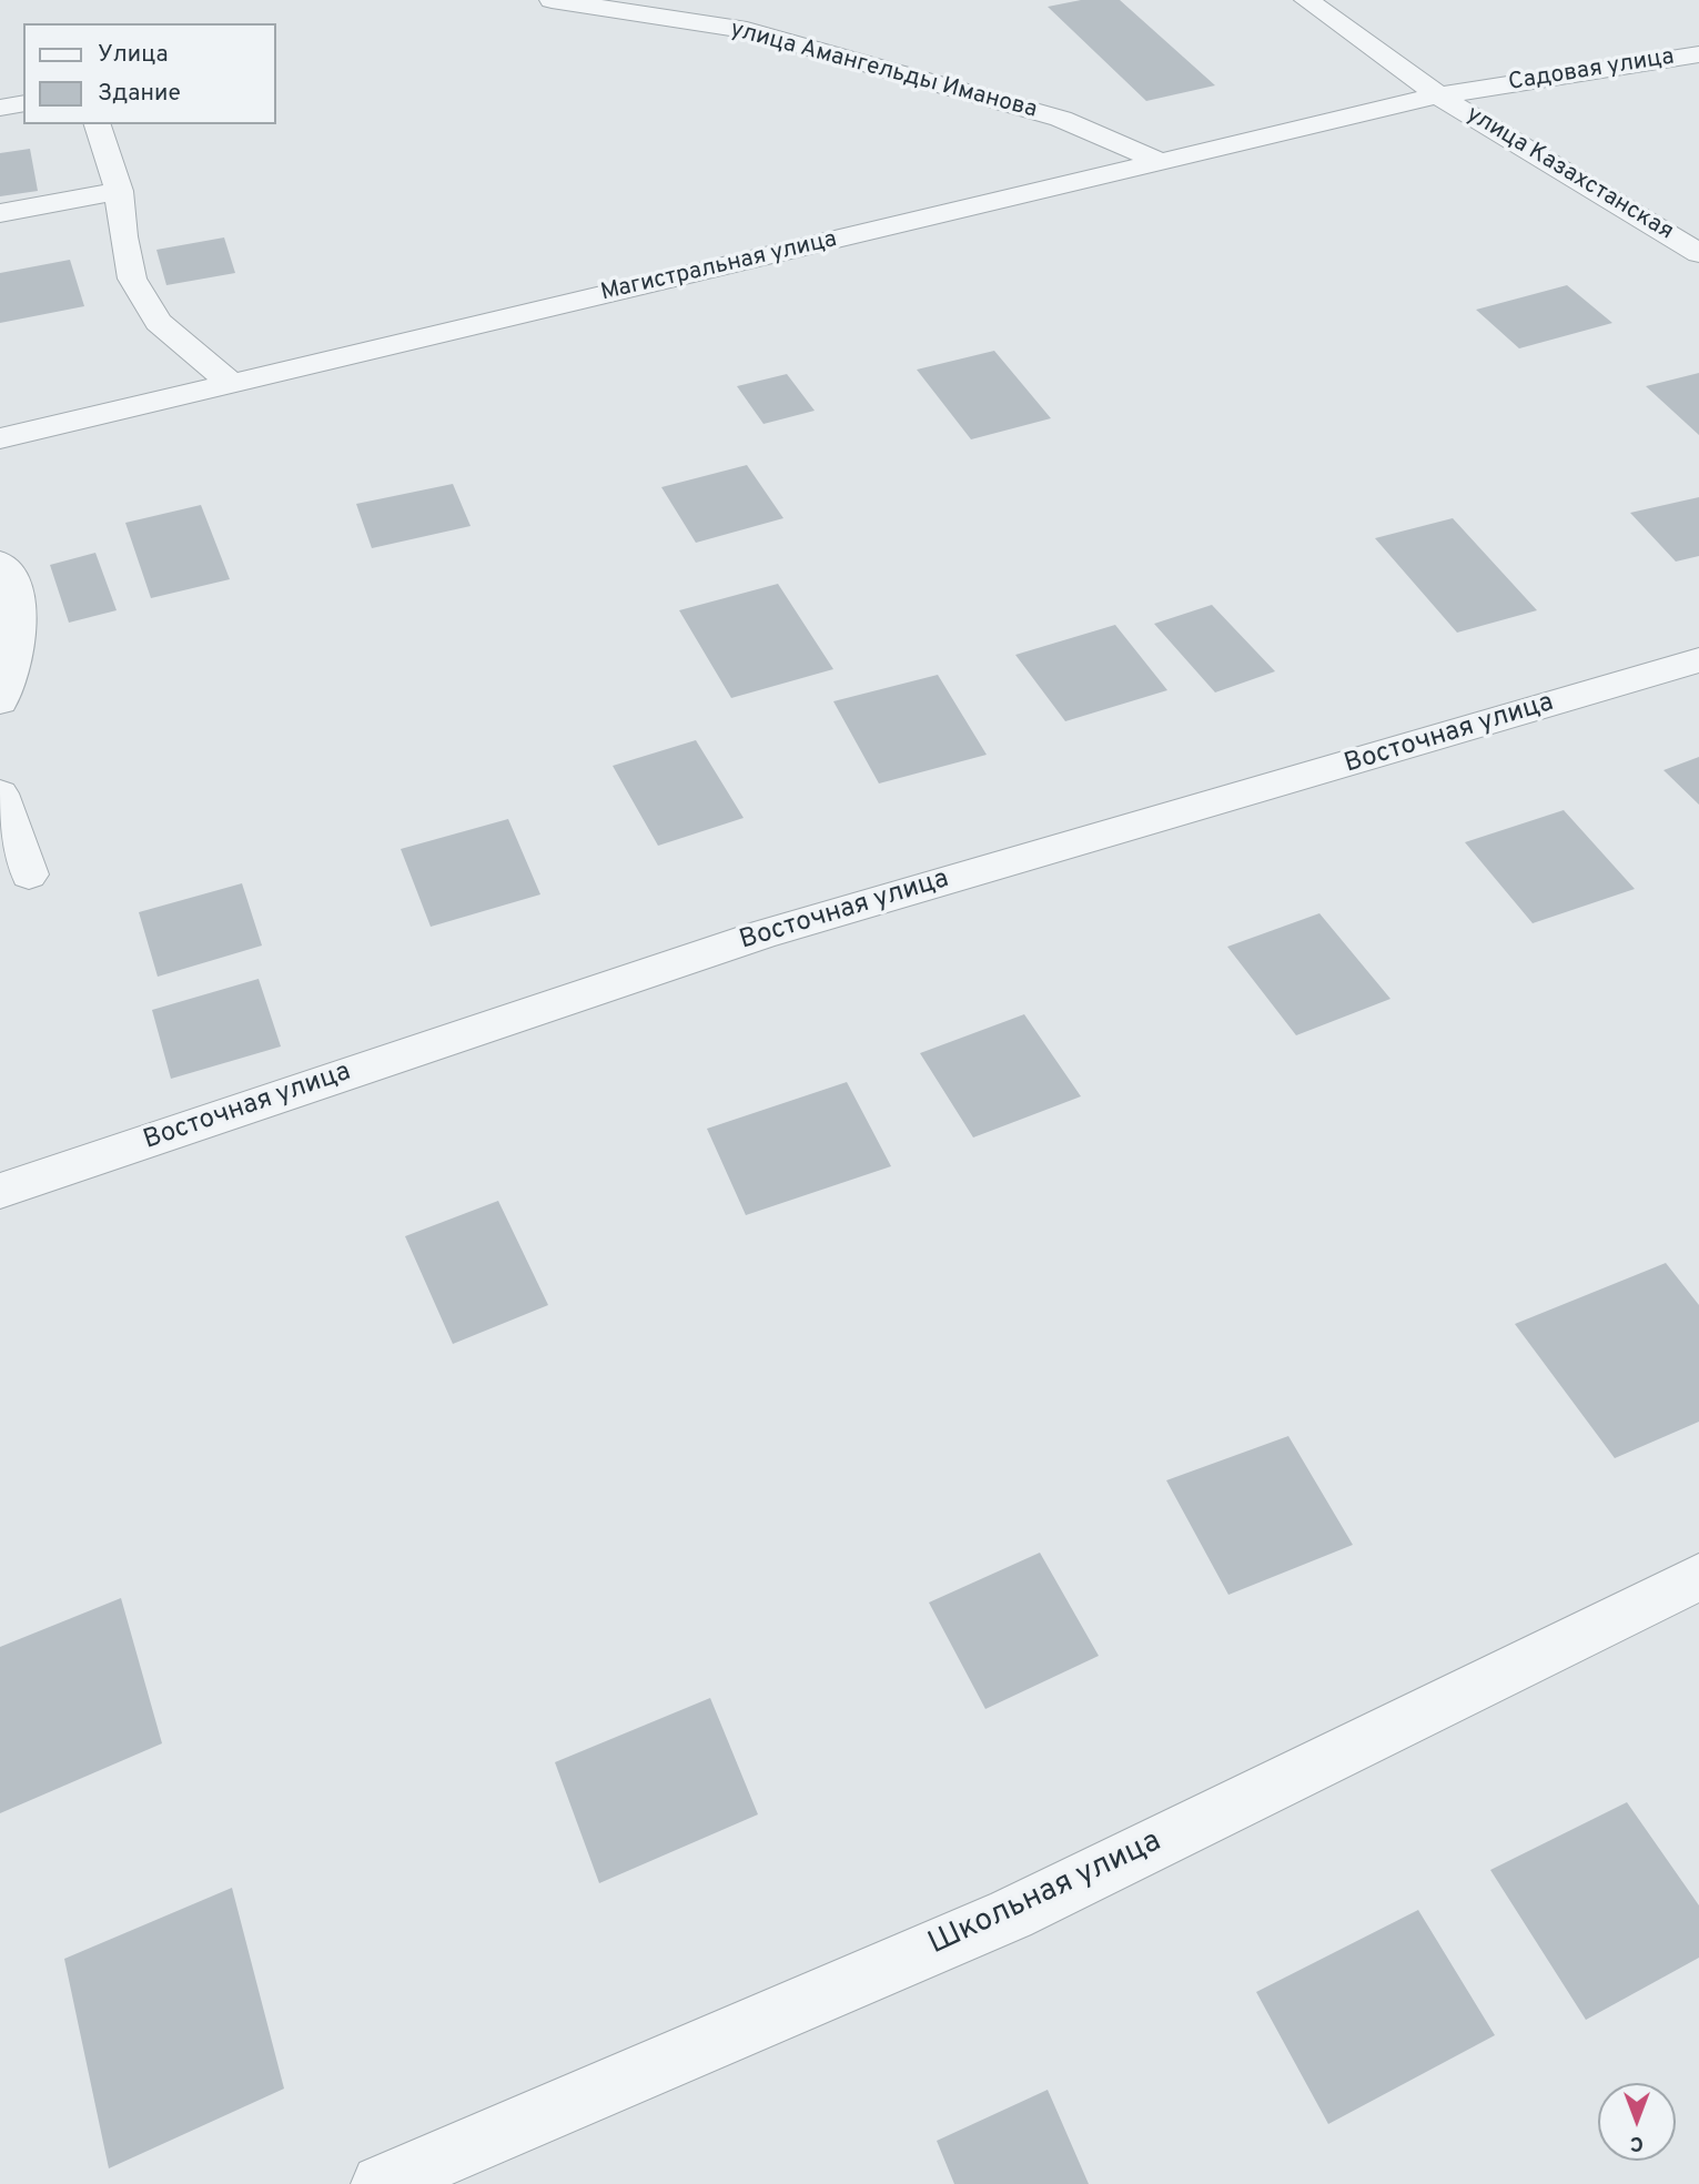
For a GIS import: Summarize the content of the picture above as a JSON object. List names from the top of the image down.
{
  "streets": {
    "street": [
      "улица Амангельды Иманова",
      "Садовая улица",
      "улица Казахстанская",
      "Магистральная улица",
      "Восточная улица",
      "Школьная улица"
    ]
  },
  "crossings": [
    ["улица Амангельды Иманова", "Магистральная улица"],
    ["Садовая улица", "улица Казахстанская"],
    ["Садовая улица", "Магистральная улица"],
    ["улица Казахстанская", "Магистральная улица"]
  ],
  "legend": ["Улица", "Здание"],
  "north": "bottom"
}
